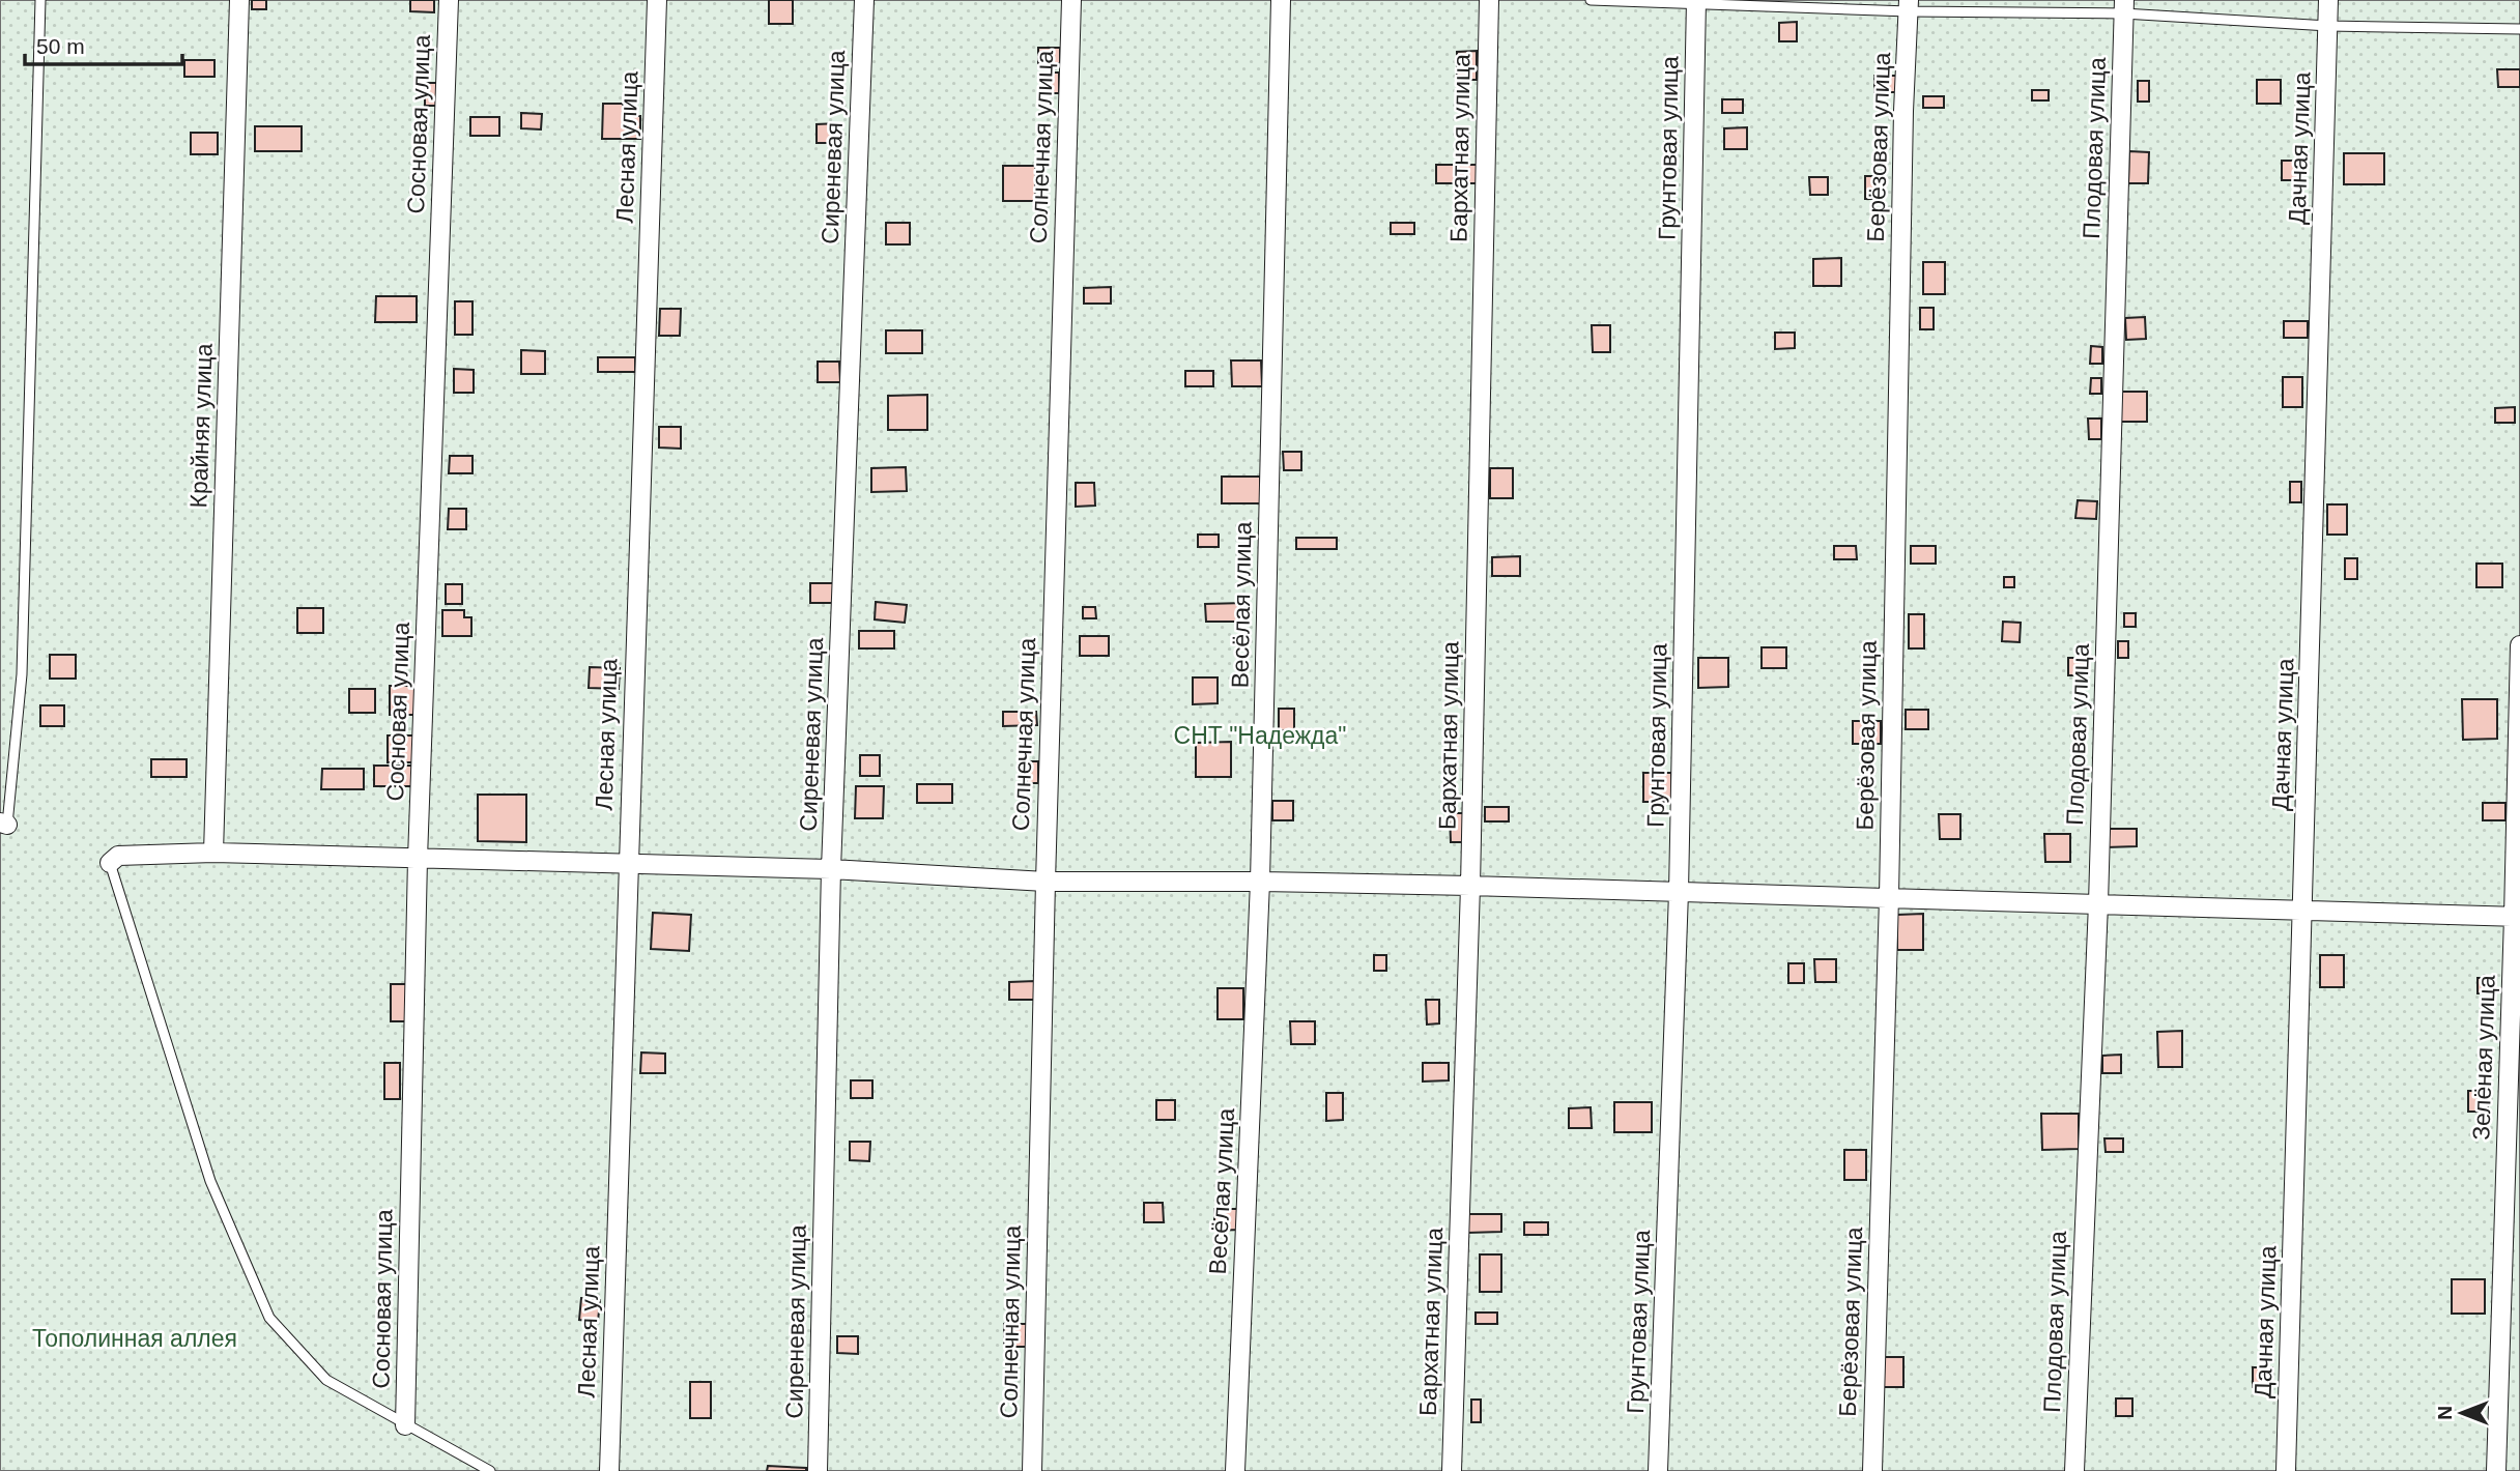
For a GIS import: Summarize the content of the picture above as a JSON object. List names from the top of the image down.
{
  "streets": {
    "street": [
      "Сосновая улица",
      "Лесная улица",
      "Сиреневая улица",
      "Солнечная улица",
      "Берёзовая улица",
      "Бархатная улица",
      "Грунтовая улица",
      "Плодовая улица",
      "Дачная улица",
      "Крайняя улица",
      "Весёлая улица",
      "Зелёная улица"
    ]
  },
  "parks": ["СНТ \"Надежда\"", "Тополинная аллея"],
  "scale_bar": "50 m",
  "north": "left"
}
